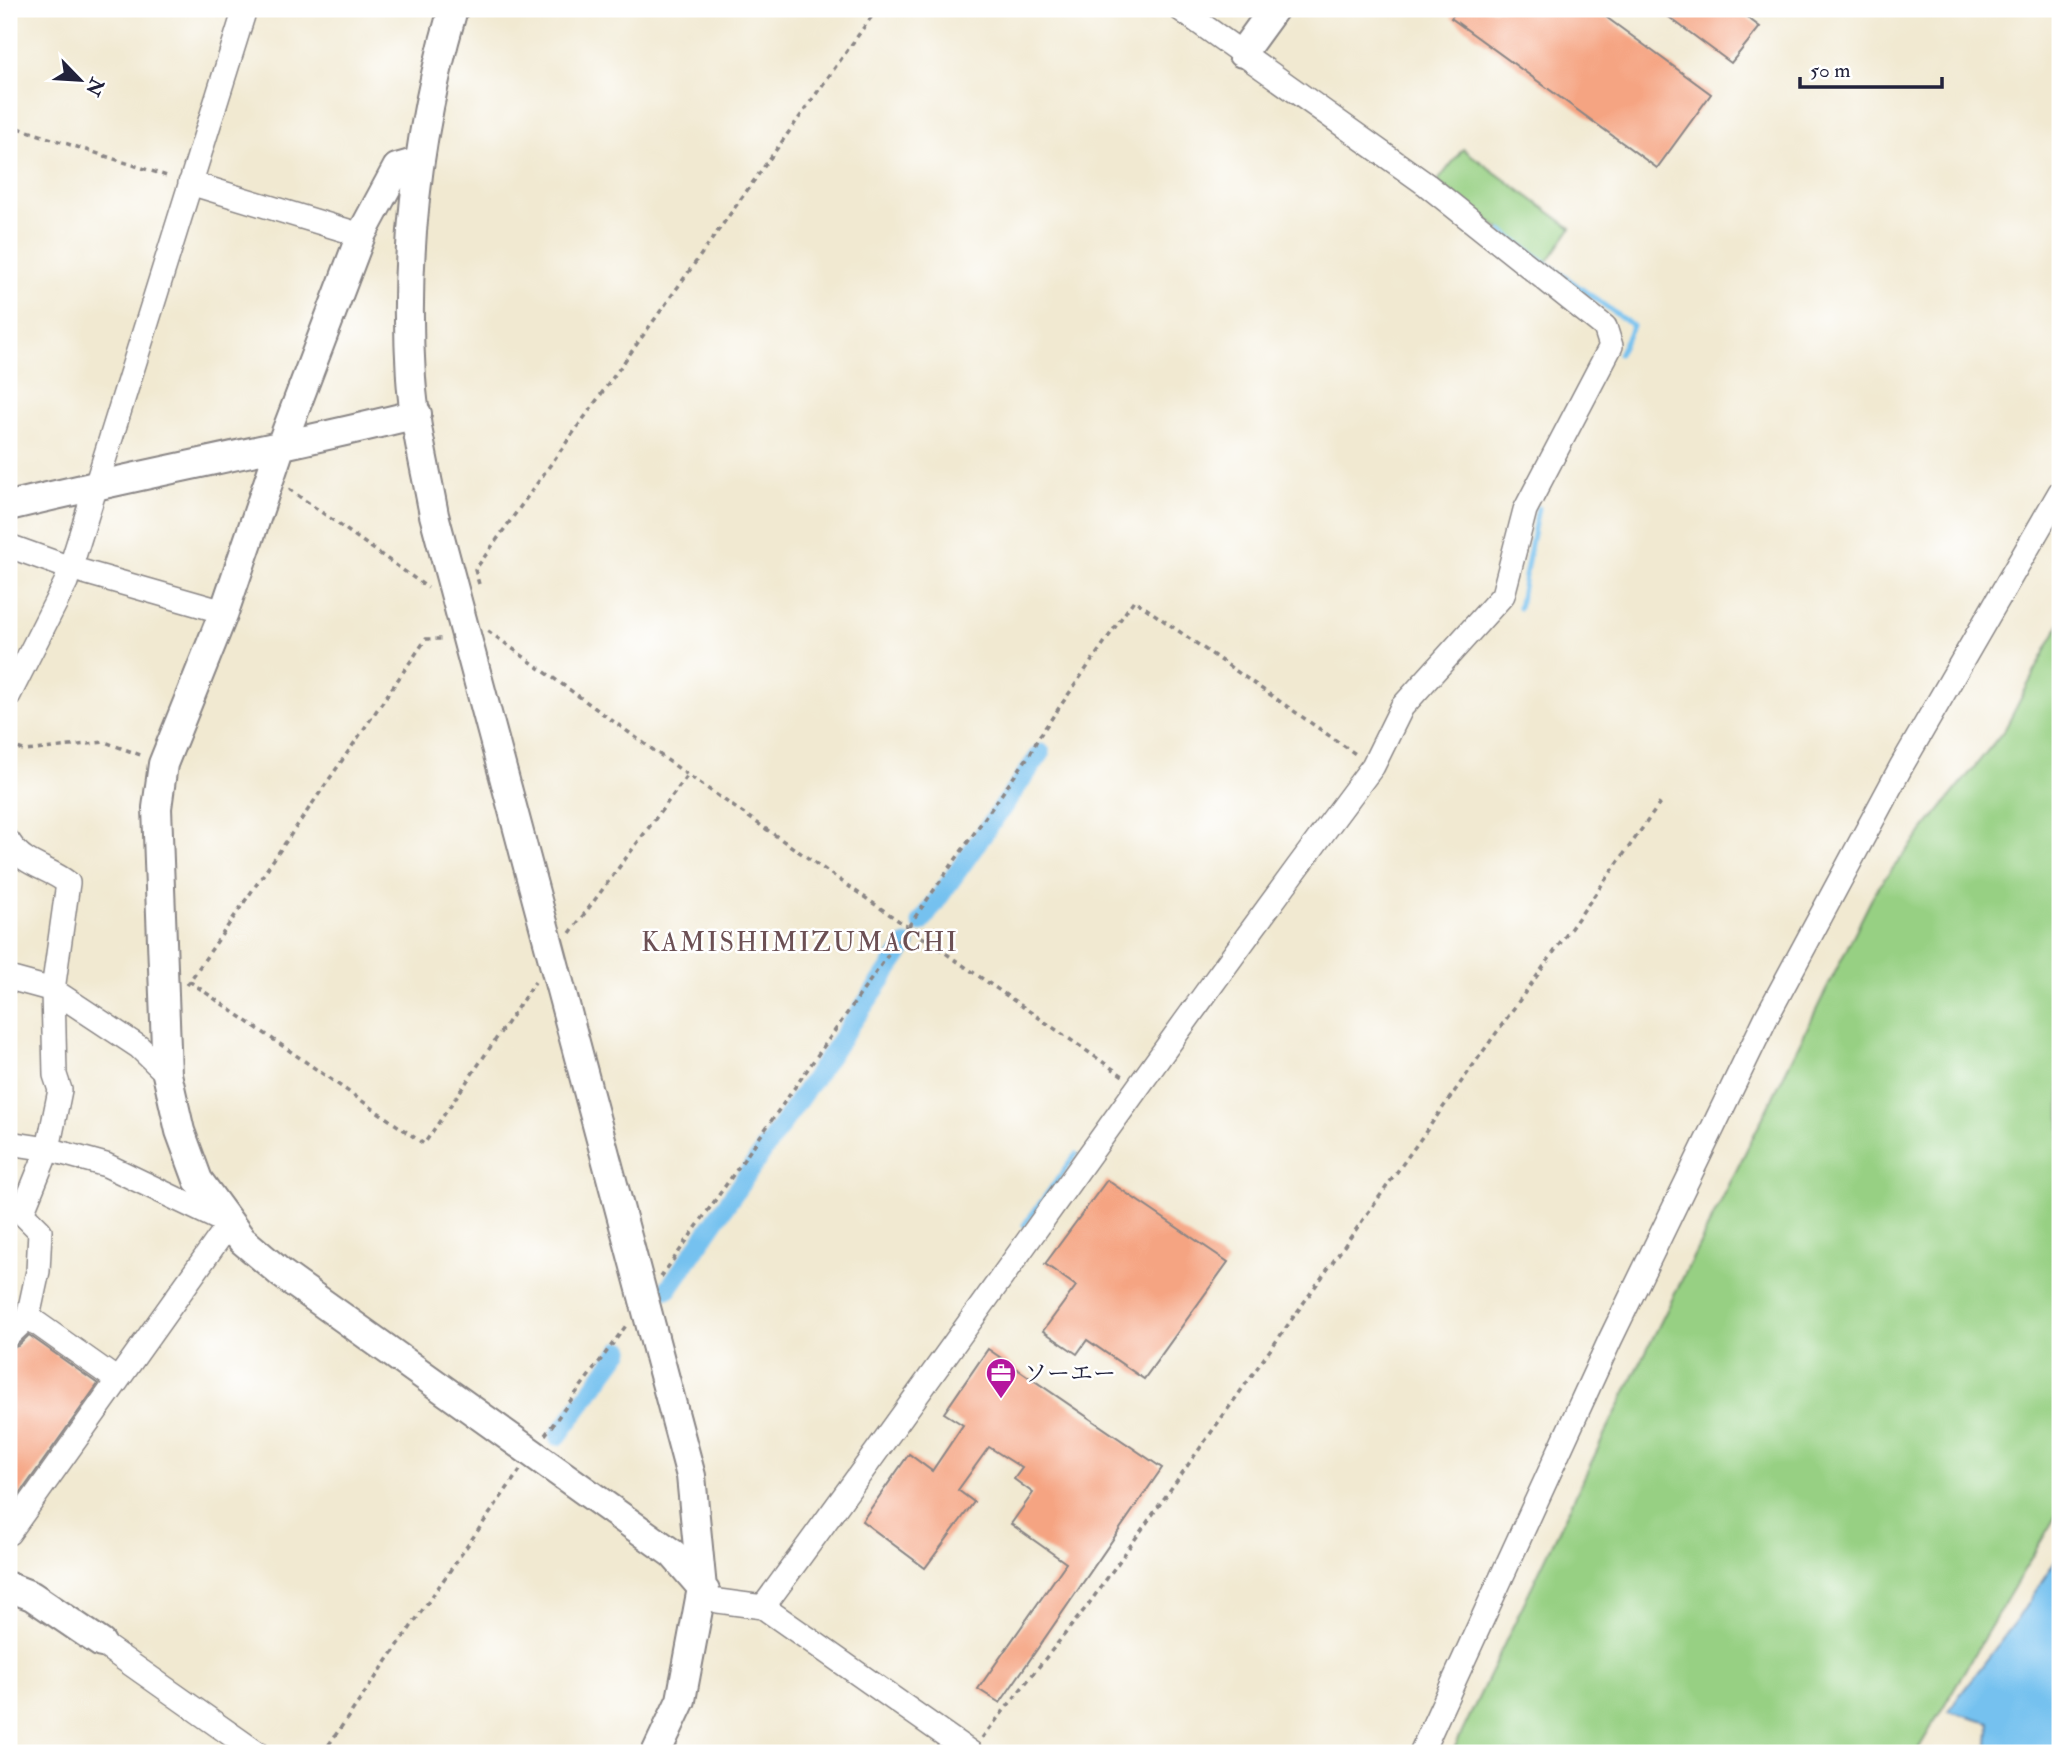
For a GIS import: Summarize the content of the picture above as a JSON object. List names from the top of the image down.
{
  "districts": ["KAMISHIMIZUMACHI"],
  "places": {
    "office": ["ソーエー"]
  },
  "scale_bar": "50 m",
  "north": "bottom right"
}
